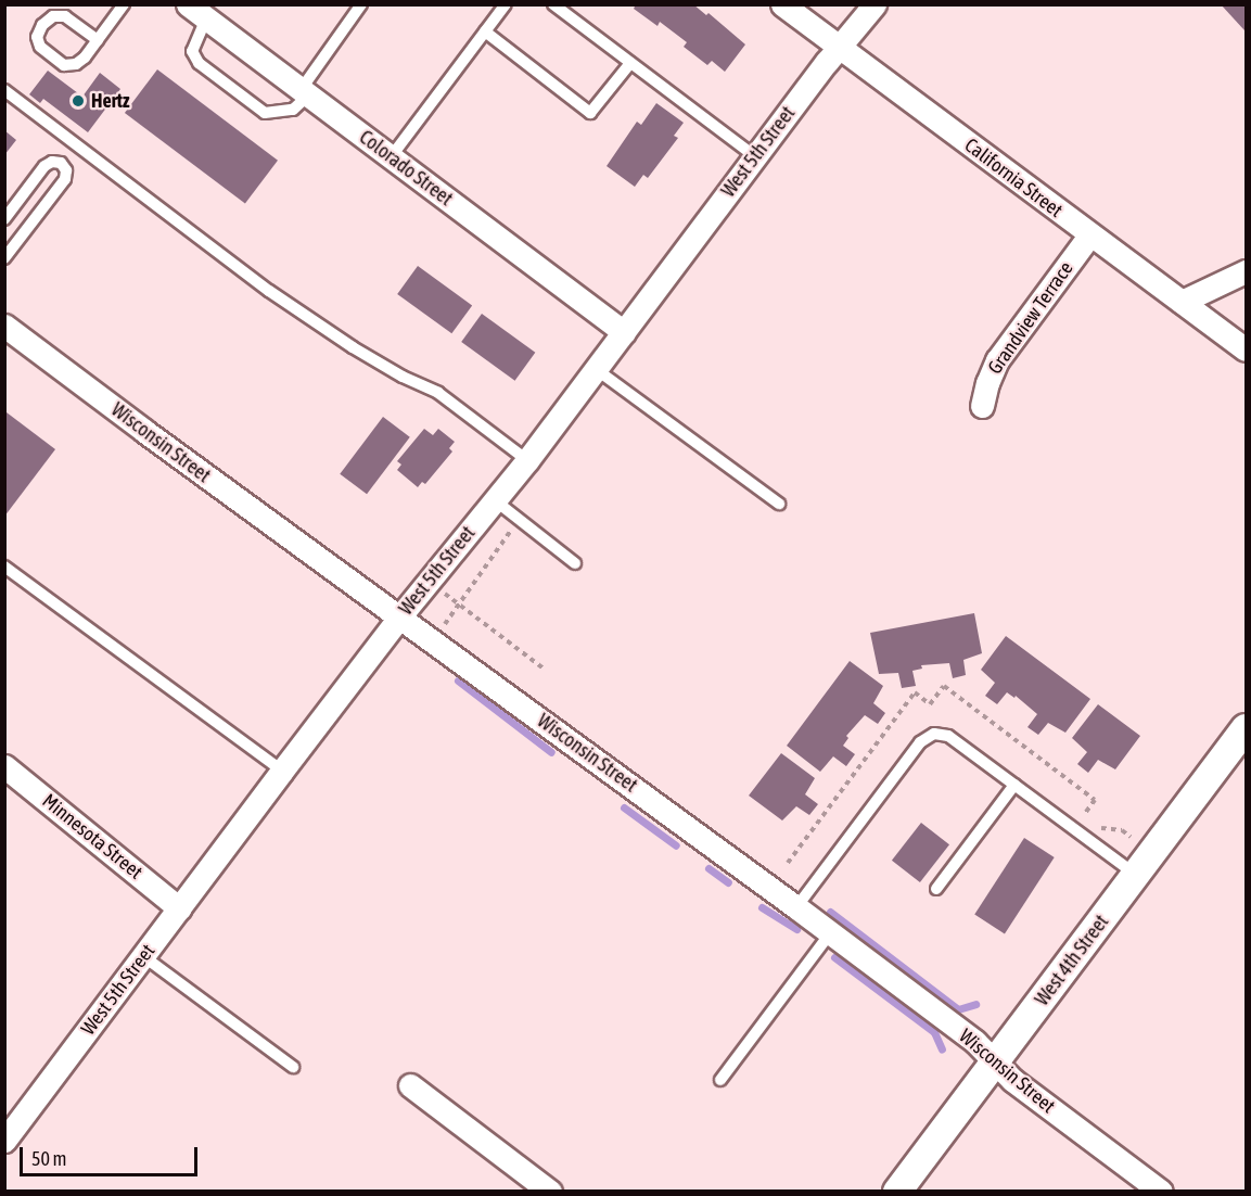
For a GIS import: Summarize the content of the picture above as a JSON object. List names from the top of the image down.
{
  "streets": {
    "street": [
      "West 5th Street",
      "Colorado Street",
      "California Street",
      "Grandview Terrace",
      "Wisconsin Street",
      "Minnesota Street",
      "West 4th Street"
    ]
  },
  "crossings": [
    ["West 5th Street", "Colorado Street"],
    ["West 5th Street", "California Street"],
    ["West 5th Street", "Wisconsin Street"],
    ["West 5th Street", "Minnesota Street"],
    ["California Street", "Grandview Terrace"],
    ["Wisconsin Street", "West 4th Street"]
  ],
  "places": ["Hertz"],
  "scale_bar": "50 m"
}
